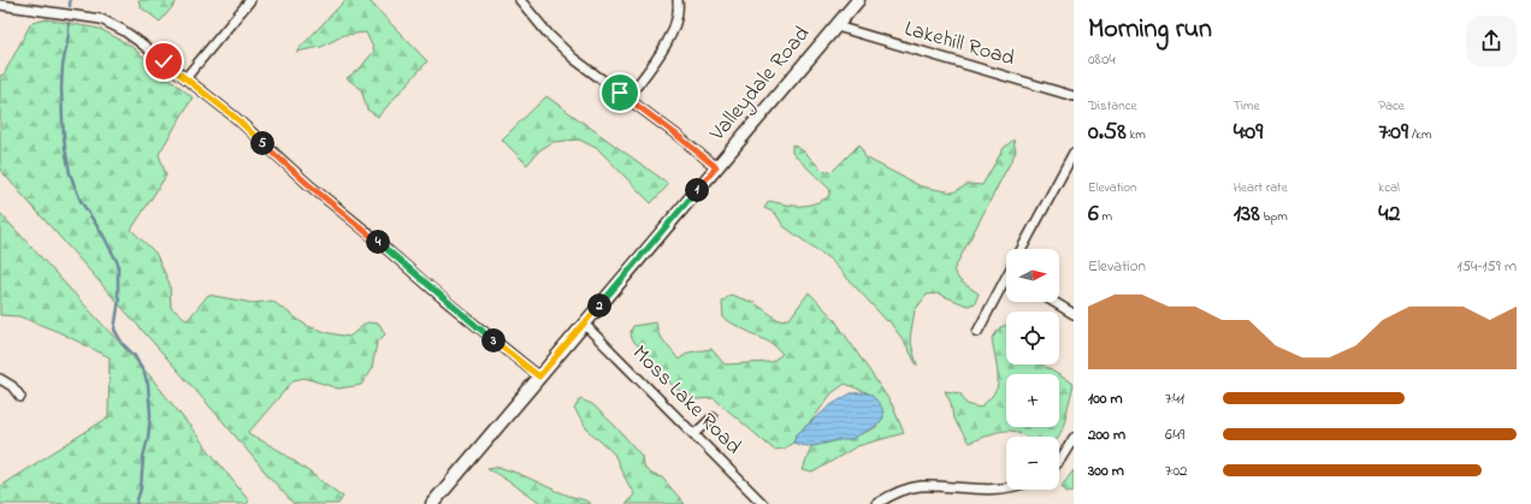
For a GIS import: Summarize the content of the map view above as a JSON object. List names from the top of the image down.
{
  "streets": {
    "street": ["Lakehill Road", "Valleydale Road", "Moss Lake Road"]
  },
  "crossings": [
    ["Lakehill Road", "Valleydale Road"],
    ["Valleydale Road", "Moss Lake Road"]
  ],
  "north": "right",
  "page": {
    "heading": ["Morning run", "08:04"],
    "stats": [
      ["Distance", "0.58 km"],
      ["Time", "4:09"],
      ["Pace", "7:09 /km"],
      ["Elevation", "6 m"],
      ["Heart rate", "138 bpm"],
      ["kcal", "42"]
    ],
    "pins": [
      "5",
      "1",
      "4",
      "2",
      "3"
    ],
    "chart": ["Elevation", "154–159 m"],
    "map_buttons": ["+", "−"],
    "list": [
      {
        "name": "100 m",
        "note": "7:41"
      },
      {
        "name": "200 m",
        "note": "6:49"
      },
      {
        "name": "300 m",
        "note": "7:02"
      }
    ]
  }
}
